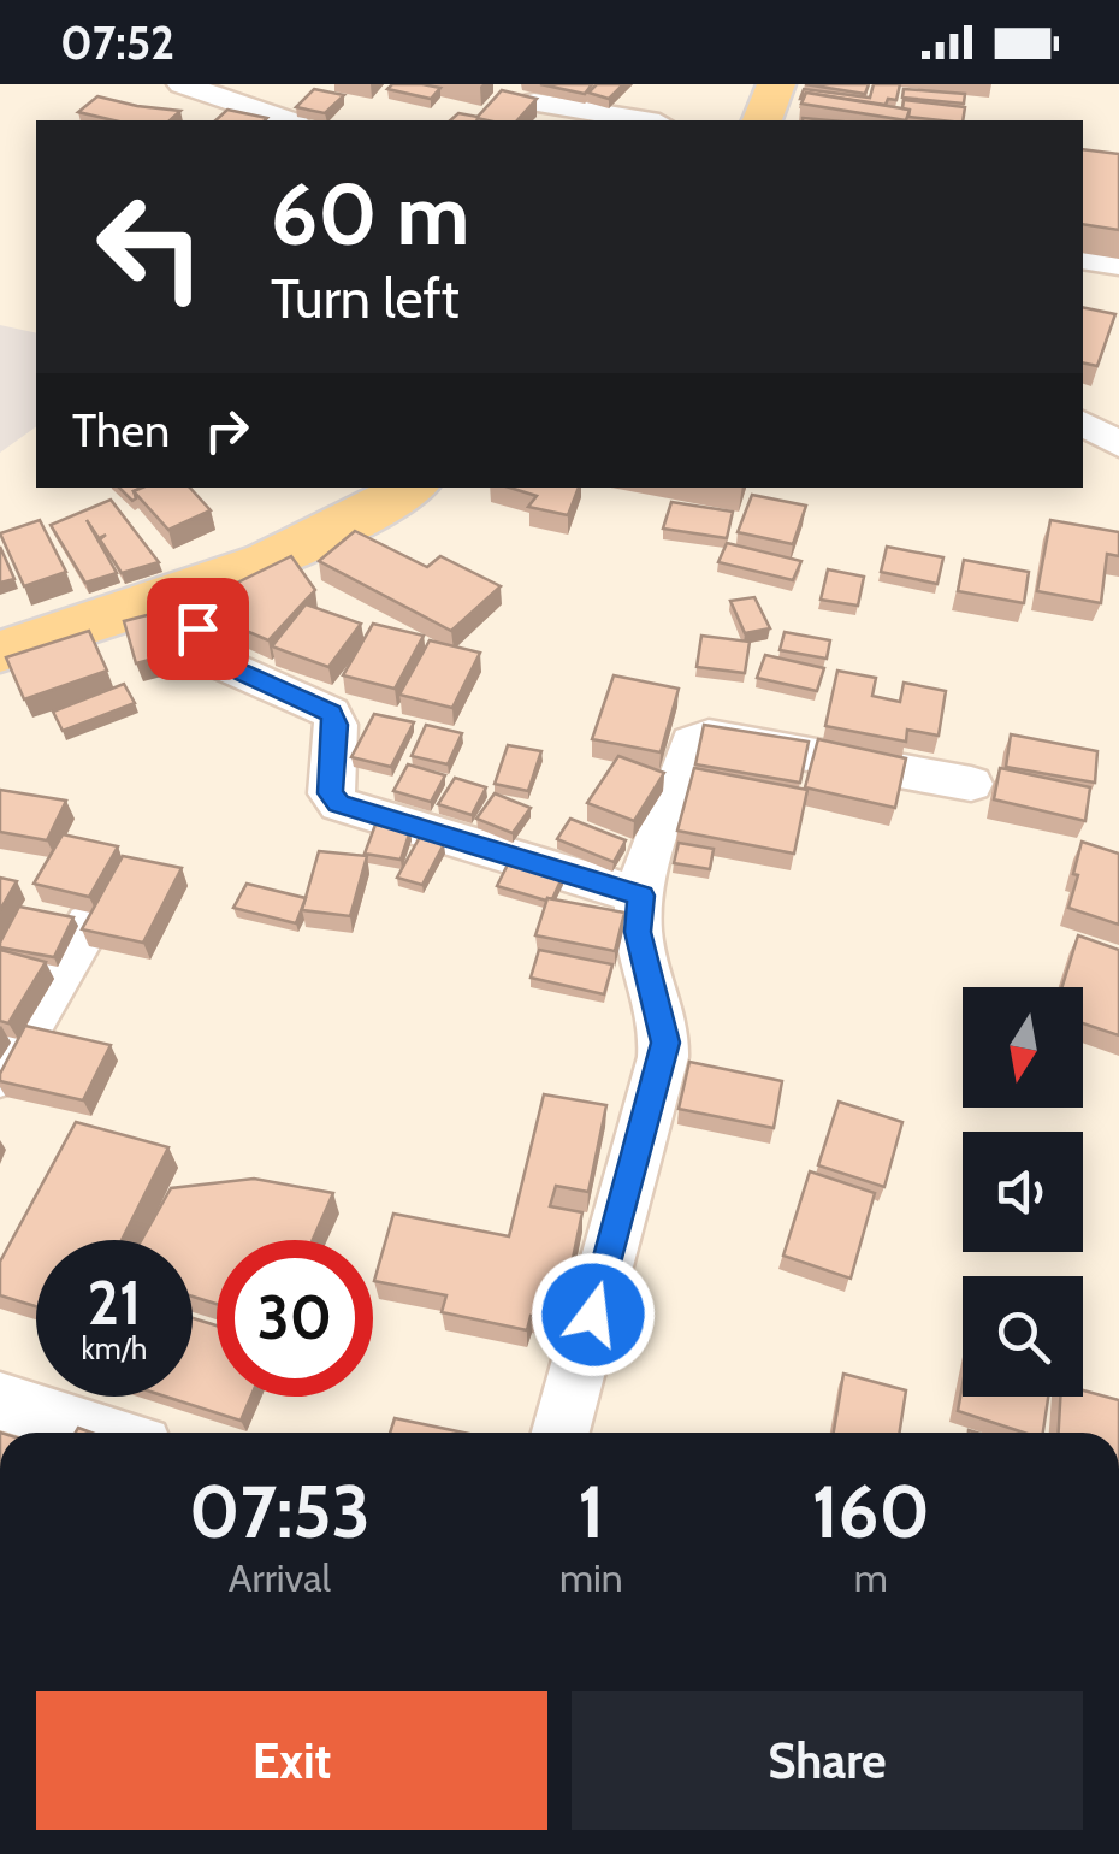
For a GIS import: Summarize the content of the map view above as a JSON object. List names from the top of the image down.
{
  "north": "bottom",
  "page": {
    "status": "07:52",
    "turn": ["60 m", "Turn left"],
    "then": "Then",
    "speed": "21 km/h",
    "limit": "30",
    "eta": [
      "07:53",
      "Arrival",
      "1",
      "min",
      "160",
      "m"
    ],
    "buttons": ["Exit", "Share"]
  }
}
